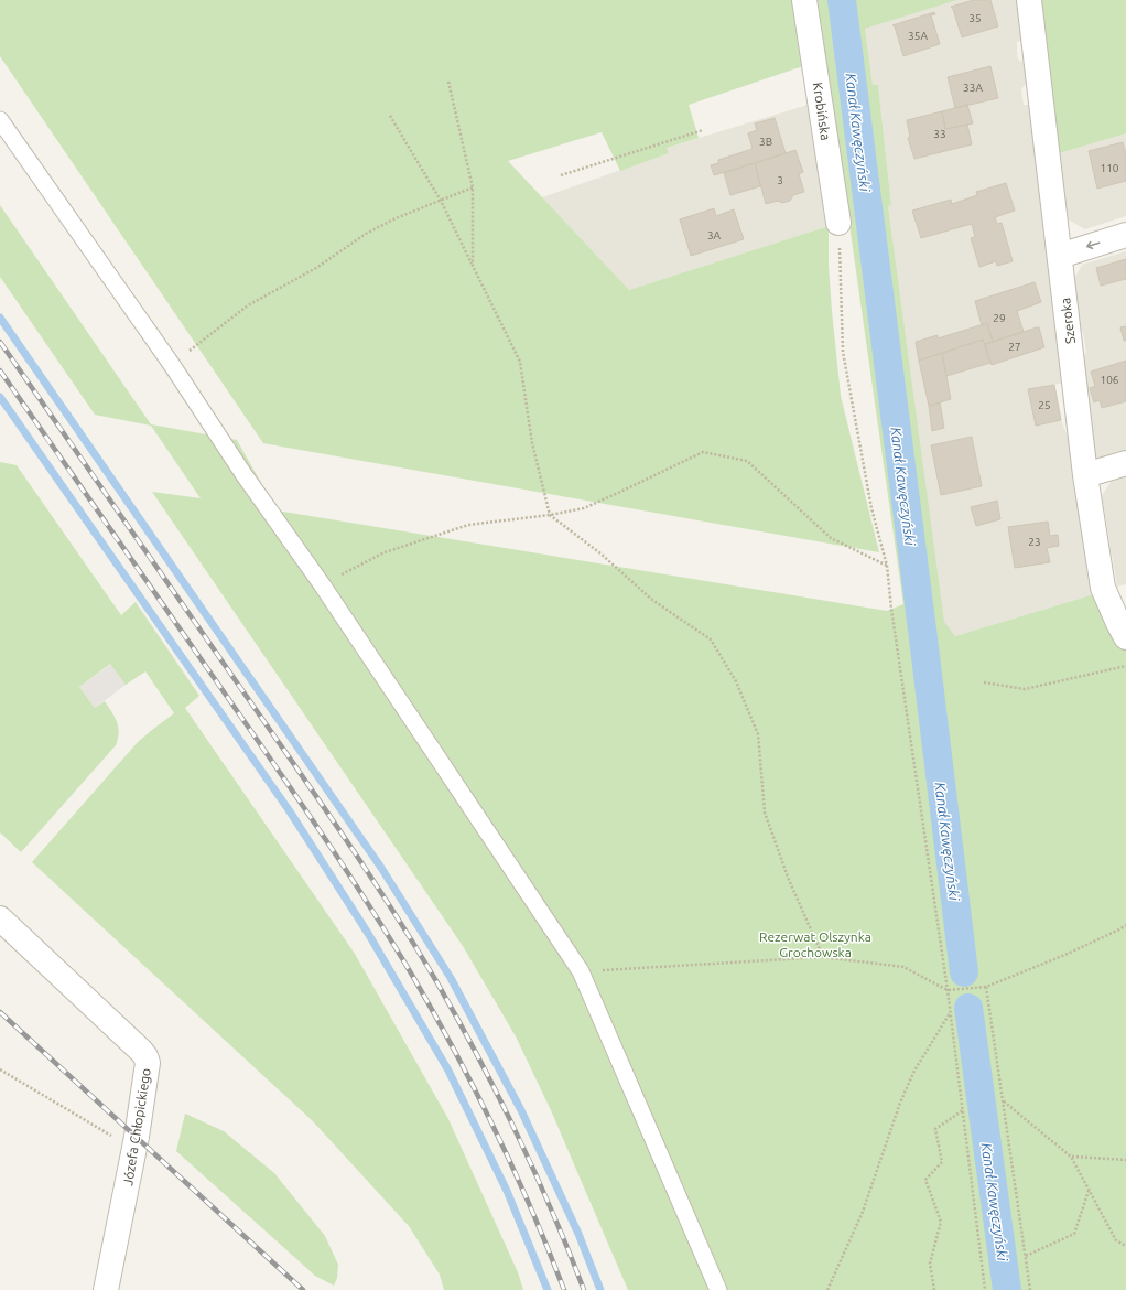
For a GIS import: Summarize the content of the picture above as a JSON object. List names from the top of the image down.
{
  "streets": {
    "street": ["Krobińska", "Szeroka", "Józefa Chłopickiego"]
  },
  "water": ["Kanał Kawęczyński"],
  "parks": ["Rezerwat Olszynka Grochowska"],
  "house_numbers": [
    "35",
    "35A",
    "33A",
    "33",
    "3B",
    "110",
    "3",
    "3A",
    "29",
    "27",
    "106",
    "25",
    "23"
  ]
}
